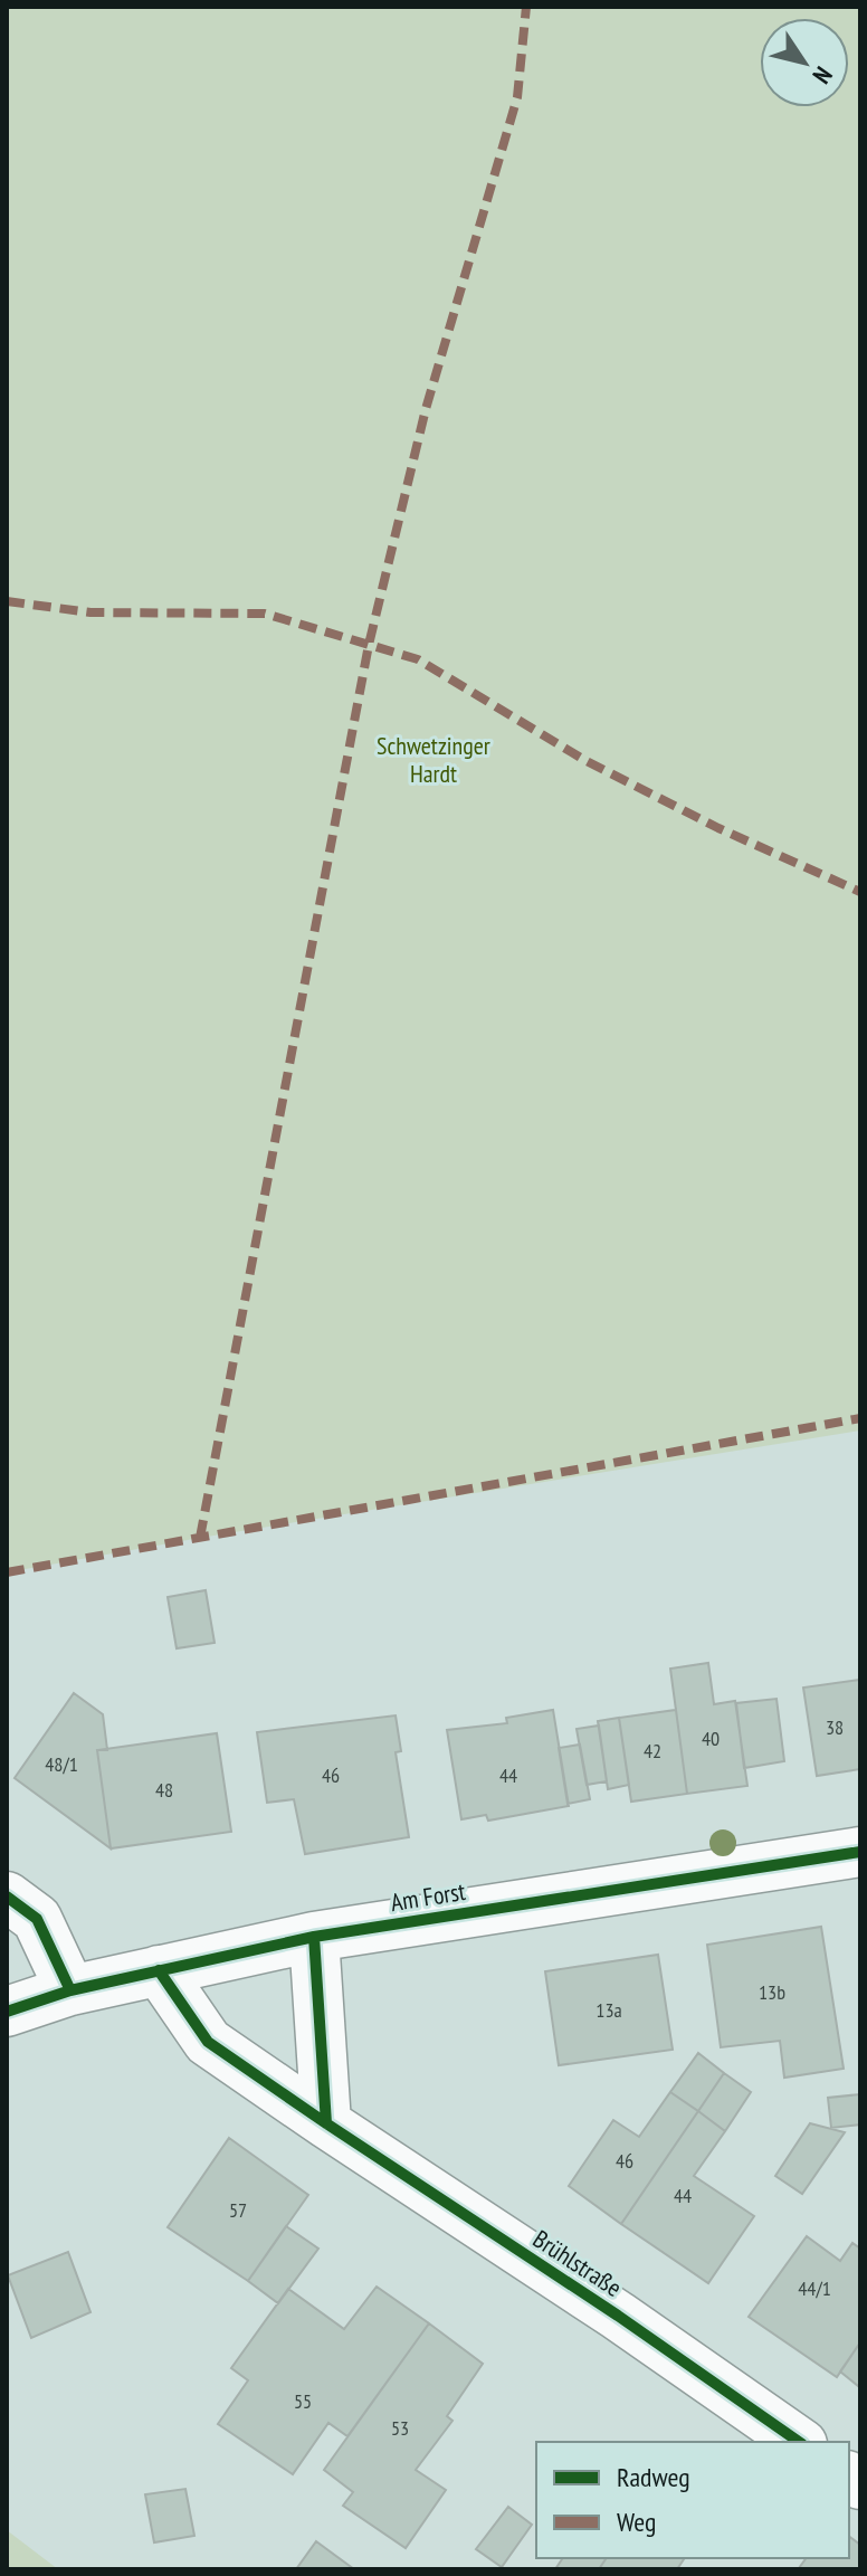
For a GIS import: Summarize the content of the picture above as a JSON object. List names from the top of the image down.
{
  "streets": {
    "street": ["Am Forst", "Brühlstraße"]
  },
  "crossings": [
    ["Am Forst", "Brühlstraße"]
  ],
  "parks": ["Schwetzinger Hardt"],
  "house_numbers": [
    "38",
    "40",
    "42",
    "48/1",
    "46",
    "44",
    "48",
    "13b",
    "13a",
    "46",
    "44",
    "57",
    "44/1",
    "55",
    "53"
  ],
  "legend": ["Radweg", "Weg"],
  "north": "bottom right"
}
